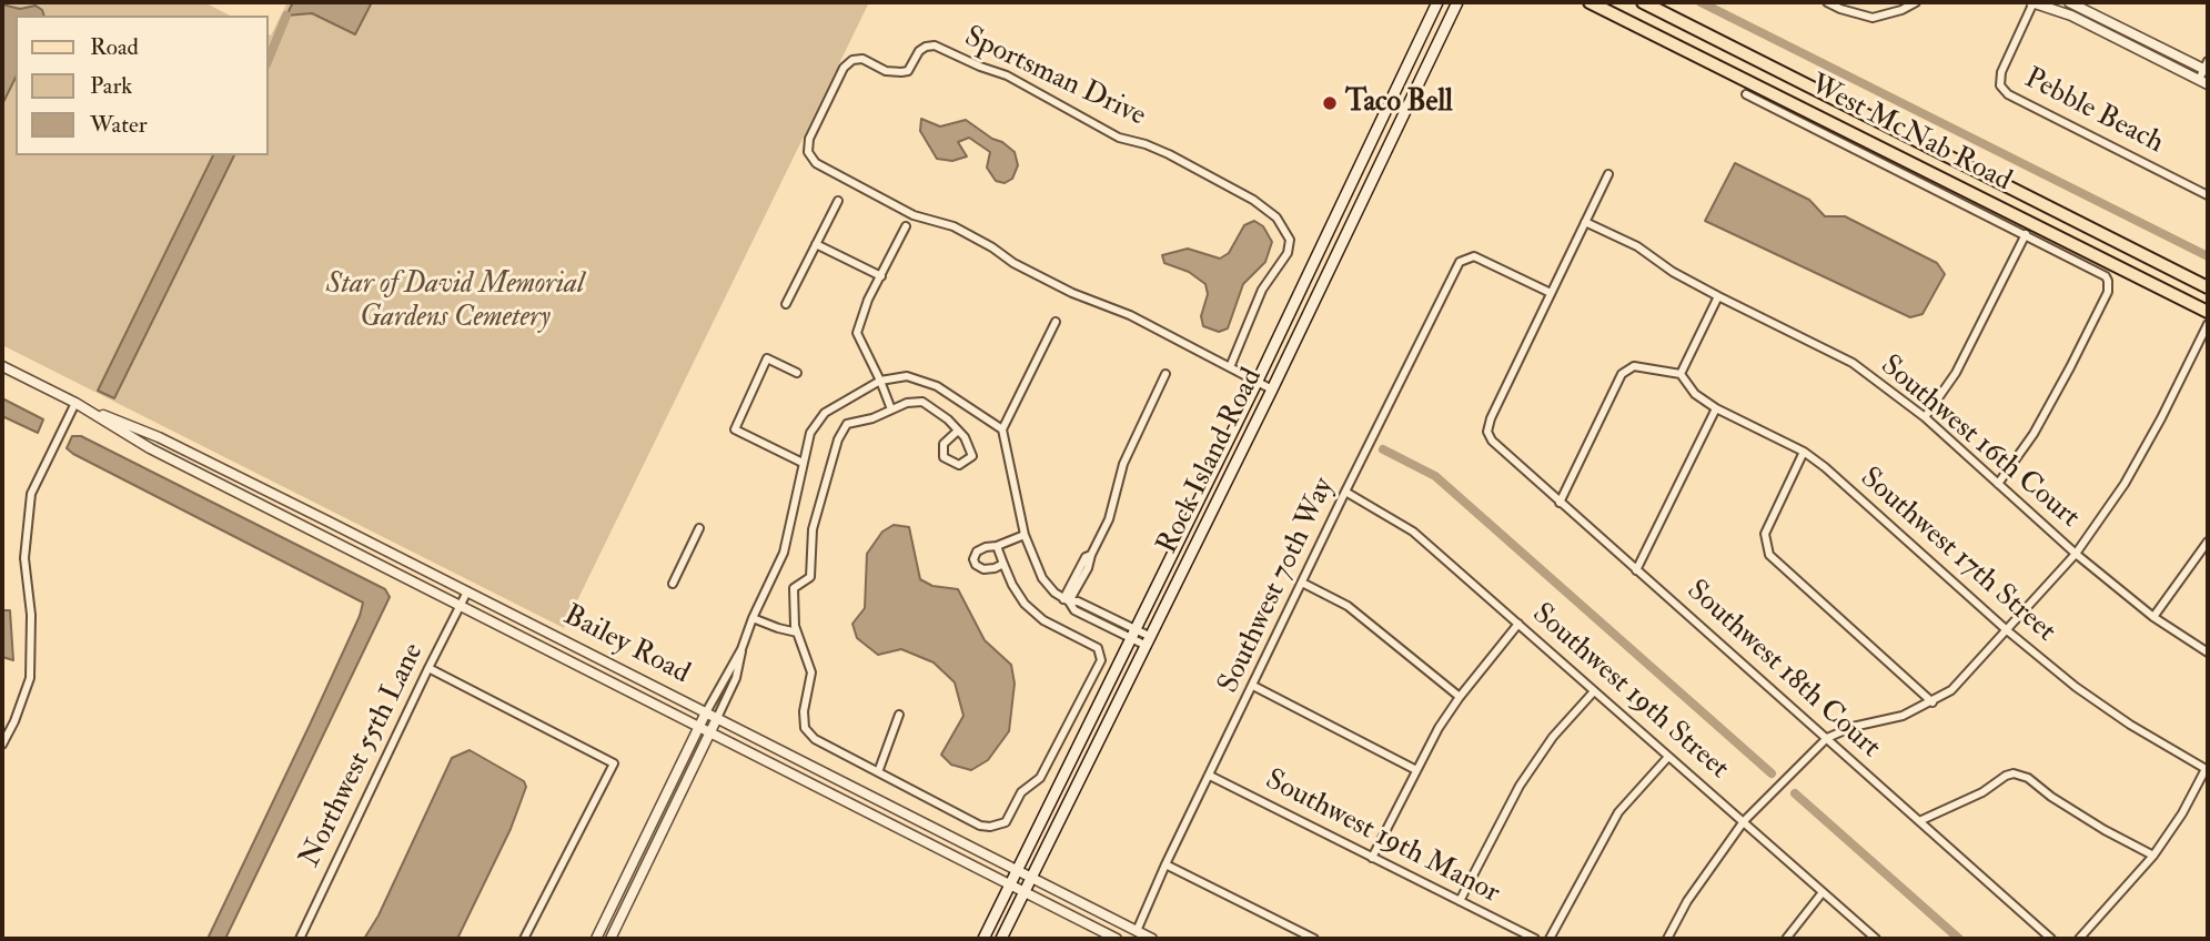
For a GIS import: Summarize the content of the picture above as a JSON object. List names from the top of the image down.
{
  "streets": {
    "main road": ["West McNab Road", "Rock Island Road"],
    "street": [
      "Sportsman Drive",
      "Pebble Beach",
      "Southwest 16th Court",
      "Southwest 17th Street",
      "Southwest 70th Way",
      "Bailey Road",
      "Southwest 18th Court",
      "Southwest 19th Street",
      "Northwest 55th Lane",
      "Southwest 19th Manor"
    ]
  },
  "crossings": [
    ["Sportsman Drive", "Rock Island Road"],
    ["Rock Island Road", "Bailey Road"],
    ["Southwest 70th Way", "Bailey Road"],
    ["Southwest 70th Way", "Southwest 18th Court"],
    ["Southwest 70th Way", "Southwest 19th Street"],
    ["Southwest 70th Way", "Southwest 19th Manor"],
    ["Bailey Road", "Northwest 55th Lane"]
  ],
  "parks": ["Star of David Memorial Gardens Cemetery"],
  "places": ["Taco Bell"],
  "legend": ["Road", "Park", "Water"]
}
